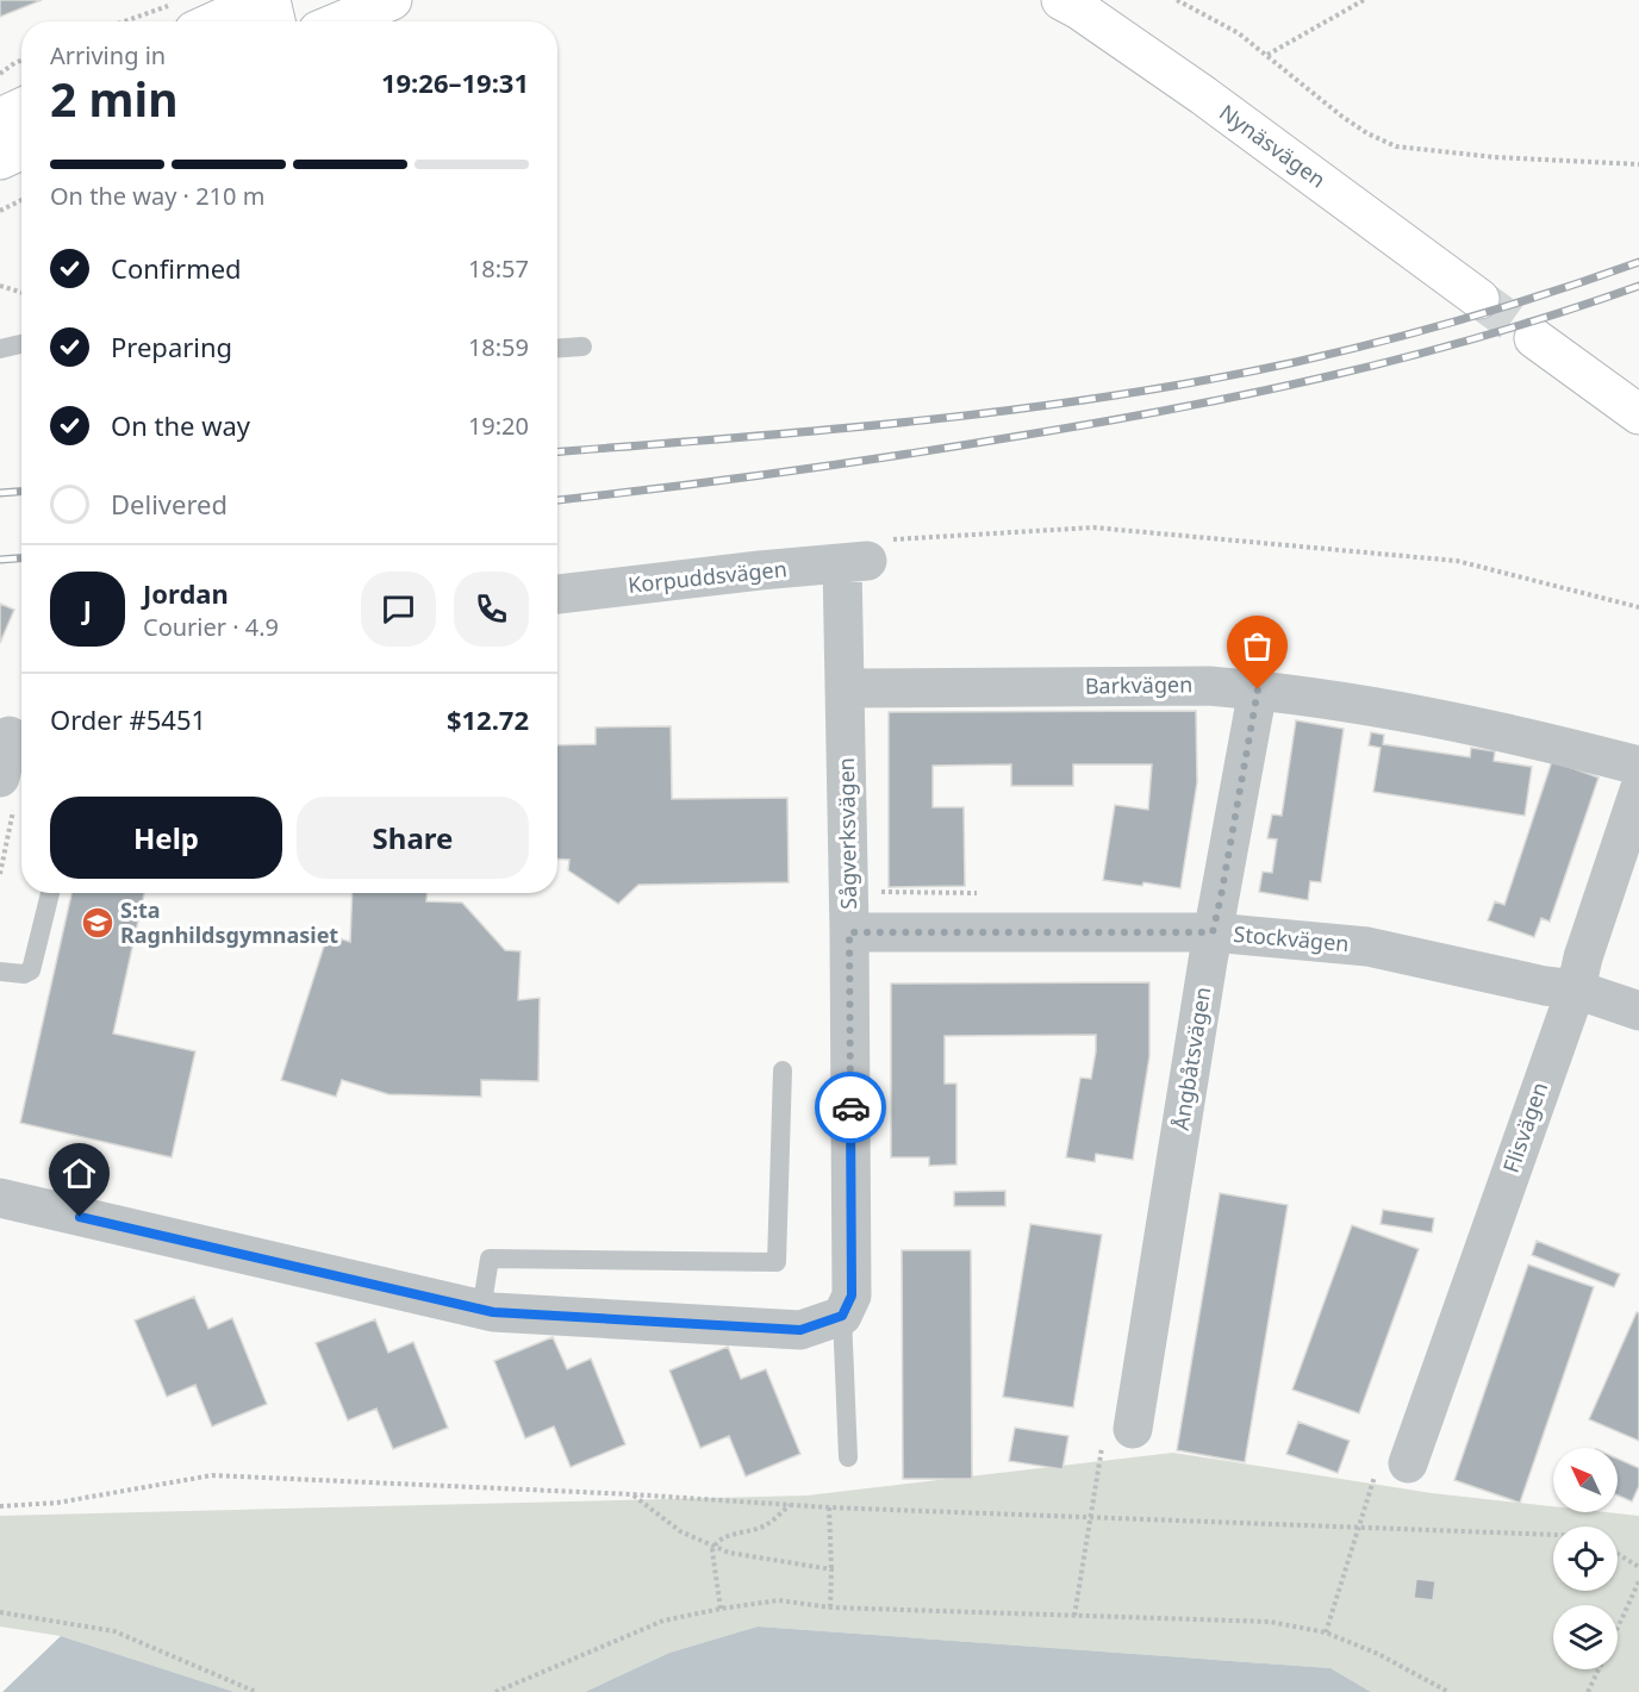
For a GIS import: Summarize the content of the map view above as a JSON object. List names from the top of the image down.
{
  "streets": {
    "street": [
      "Nynäsvägen",
      "Korpuddsvägen",
      "Barkvägen",
      "Sågverksvägen",
      "Stockvägen",
      "Ångbåtsvägen",
      "Flisvägen"
    ]
  },
  "crossings": [
    ["Korpuddsvägen", "Sågverksvägen"],
    ["Barkvägen", "Sågverksvägen"],
    ["Barkvägen", "Ångbåtsvägen"],
    ["Sågverksvägen", "Stockvägen"],
    ["Stockvägen", "Ångbåtsvägen"],
    ["Stockvägen", "Flisvägen"]
  ],
  "places": {
    "school or university": ["S:ta Ragnhildsgymnasiet"]
  },
  "north": "top left",
  "page": {
    "heading": ["2 min", "Arriving in", "19:26–19:31"],
    "panel": [
      "Jordan",
      "Courier · 4.9",
      "Order #5451",
      "$12.72"
    ],
    "bar": "On the way · 210 m",
    "list": [
      ["Confirmed", "18:57"],
      ["Preparing", "18:59"],
      ["On the way", "19:20"],
      "Delivered"
    ],
    "round": "J",
    "buttons": ["Help", "Share"]
  }
}
